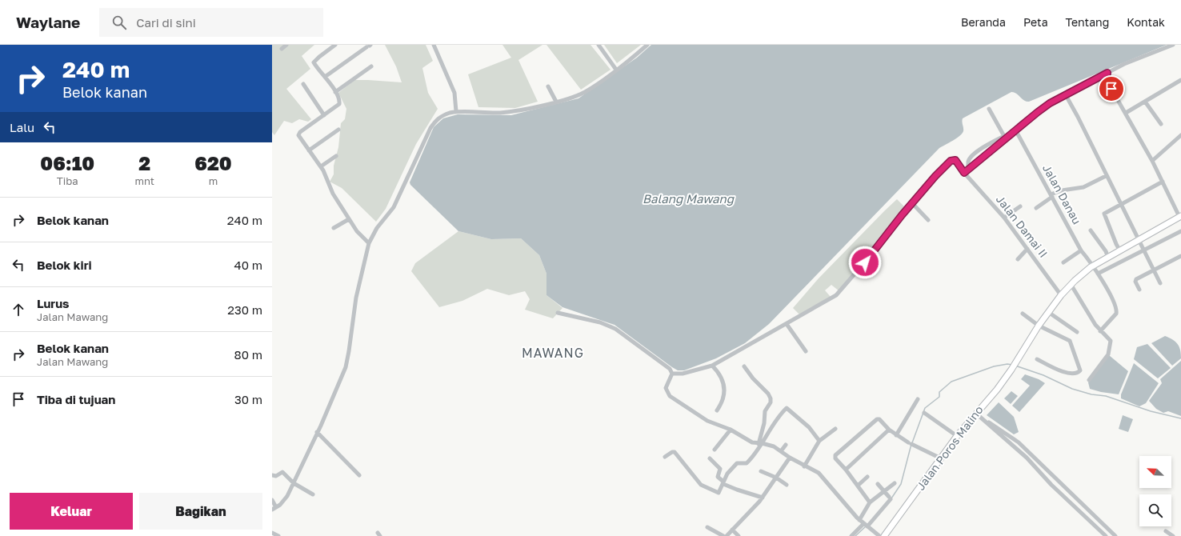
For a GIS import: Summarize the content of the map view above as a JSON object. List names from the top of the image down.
{
  "streets": {
    "main road": ["Jalan Poros Malino"],
    "street": ["Jalan Danau", "Jalan Damai II"]
  },
  "crossings": [
    ["Jalan Danau", "Jalan Poros Malino"],
    ["Jalan Damai II", "Jalan Poros Malino"]
  ],
  "districts": ["MAWANG"],
  "water": ["Balang Mawang"],
  "north": "top left",
  "page": {
    "header": "Waylane",
    "search": "Cari di sini",
    "nav": [
      "Beranda",
      "Peta",
      "Tentang",
      "Kontak"
    ],
    "turn": ["240 m", "Belok kanan"],
    "then": "Lalu",
    "eta": [
      "06:10",
      "Tiba",
      "2",
      "mnt",
      "620",
      "m"
    ],
    "list": [
      {
        "name": "Belok kanan",
        "value": "240 m"
      },
      {
        "name": "Belok kiri",
        "value": "40 m"
      },
      {
        "name": "Lurus",
        "note": "Jalan Mawang",
        "value": "230 m"
      },
      {
        "name": "Belok kanan",
        "note": "Jalan Mawang",
        "value": "80 m"
      },
      {
        "name": "Tiba di tujuan",
        "value": "30 m"
      }
    ],
    "buttons": ["Keluar", "Bagikan"]
  }
}
